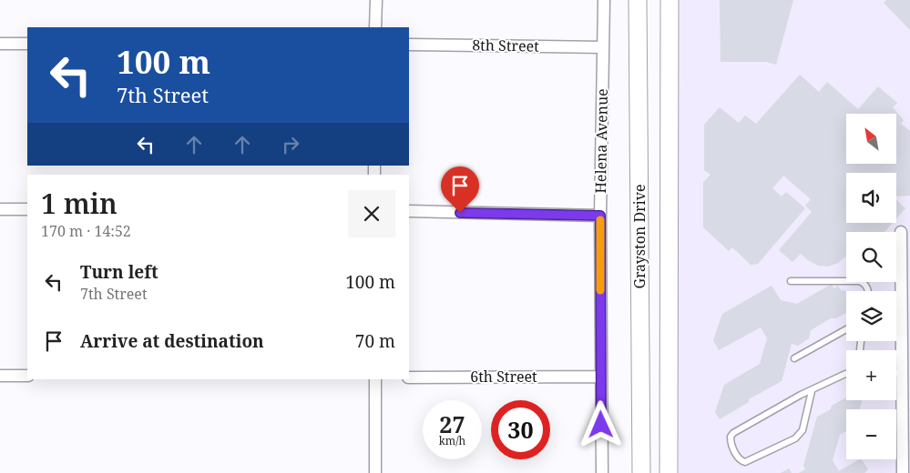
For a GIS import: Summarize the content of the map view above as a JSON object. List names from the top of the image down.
{
  "streets": {
    "main road": ["Grayston Drive"],
    "street": ["8th Street", "Helena Avenue", "6th Street"]
  },
  "crossings": [
    ["8th Street", "Helena Avenue"],
    ["Helena Avenue", "6th Street"]
  ],
  "north": "top left",
  "page": {
    "turn": ["100 m", "7th Street"],
    "map_buttons": ["+", "−"],
    "heading": ["1 min", "170 m · 14:52"],
    "list": [
      {
        "name": "Turn left",
        "note": "7th Street",
        "value": "100 m"
      },
      {
        "name": "Arrive at destination",
        "value": "70 m"
      }
    ],
    "speed": "27 km/h",
    "limit": "30"
  }
}
